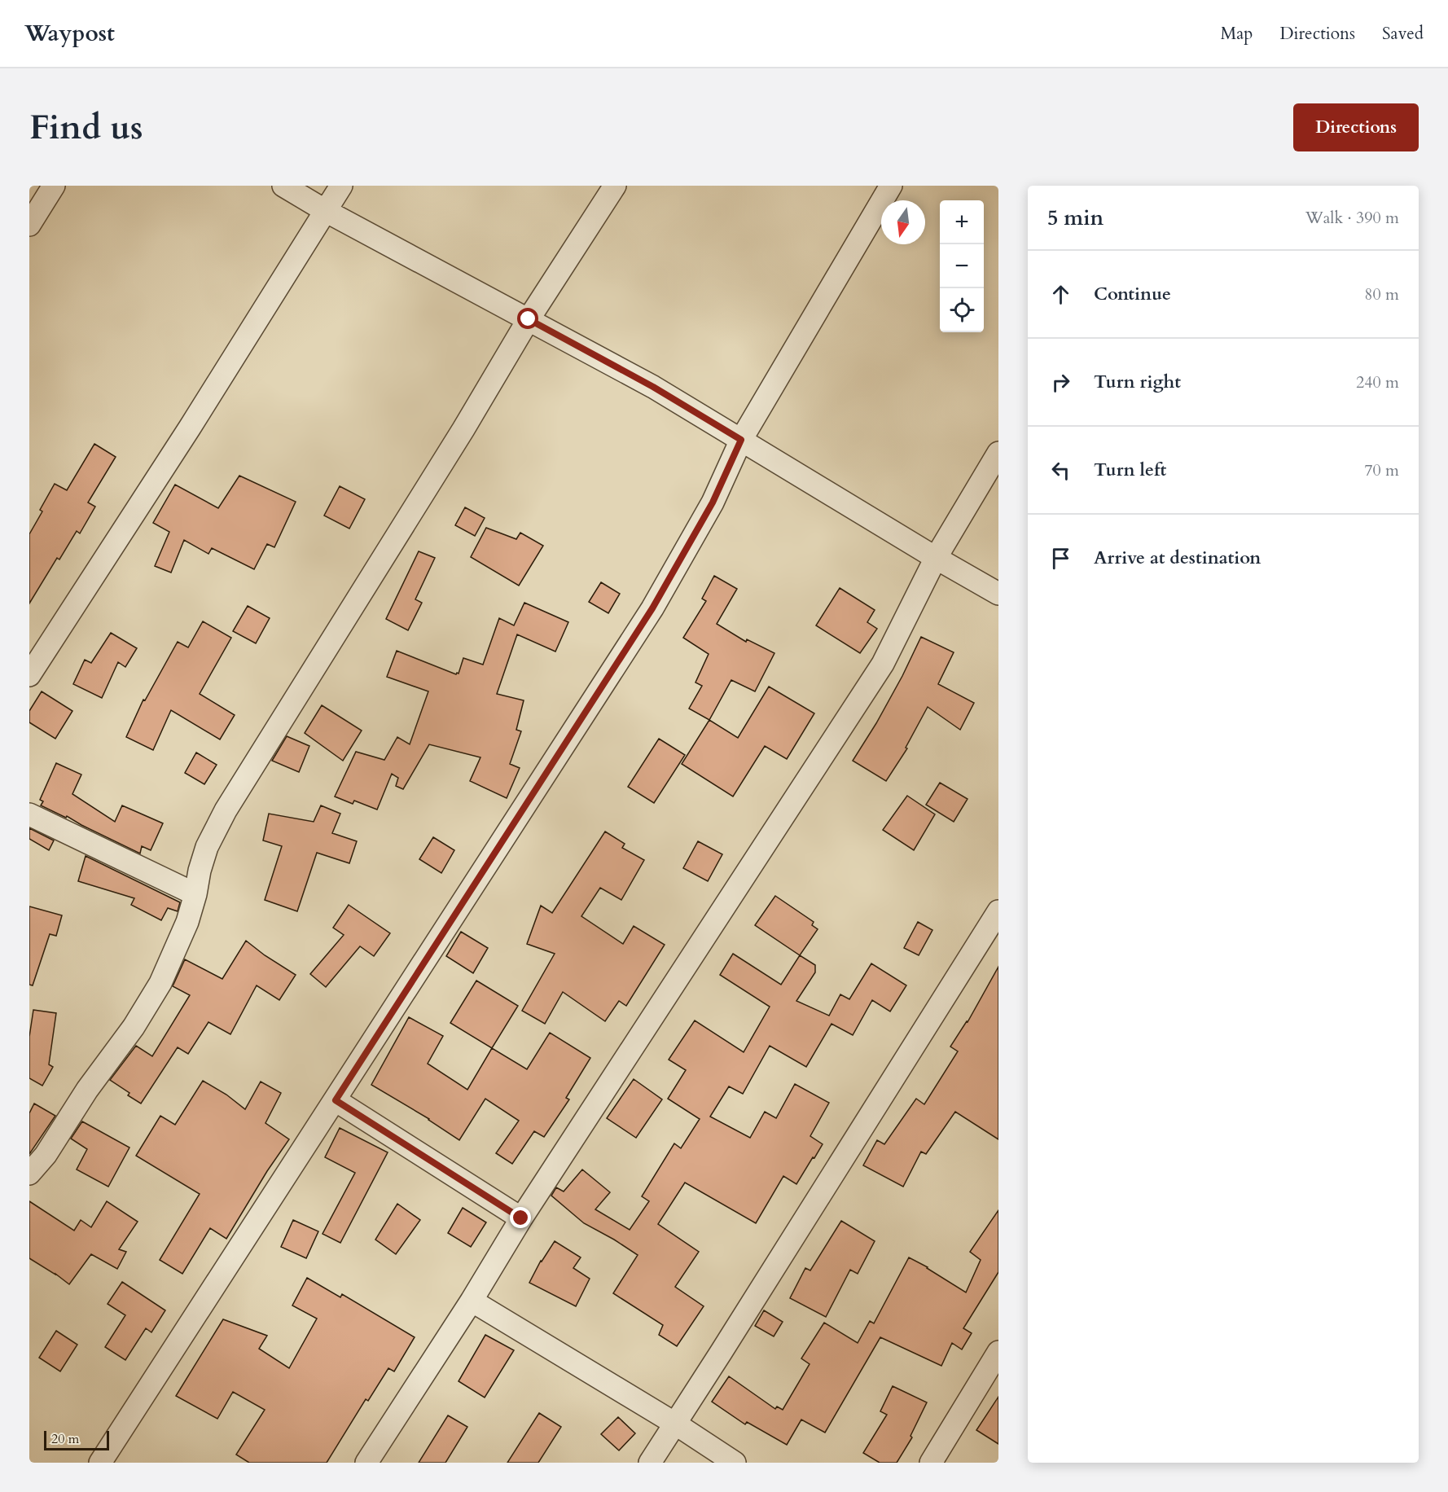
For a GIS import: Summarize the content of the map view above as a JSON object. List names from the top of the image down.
{
  "scale_bar": "20 m",
  "north": "bottom",
  "page": {
    "header": "Waypost",
    "nav": ["Map", "Directions", "Saved"],
    "buttons": "Directions",
    "title": "Find us",
    "heading": ["5 min", "Walk · 390 m"],
    "map_buttons": ["+", "−"],
    "list": [
      ["Continue", "80 m"],
      ["Turn right", "240 m"],
      ["Turn left", "70 m"],
      "Arrive at destination"
    ],
    "scale": "20 m"
  }
}
